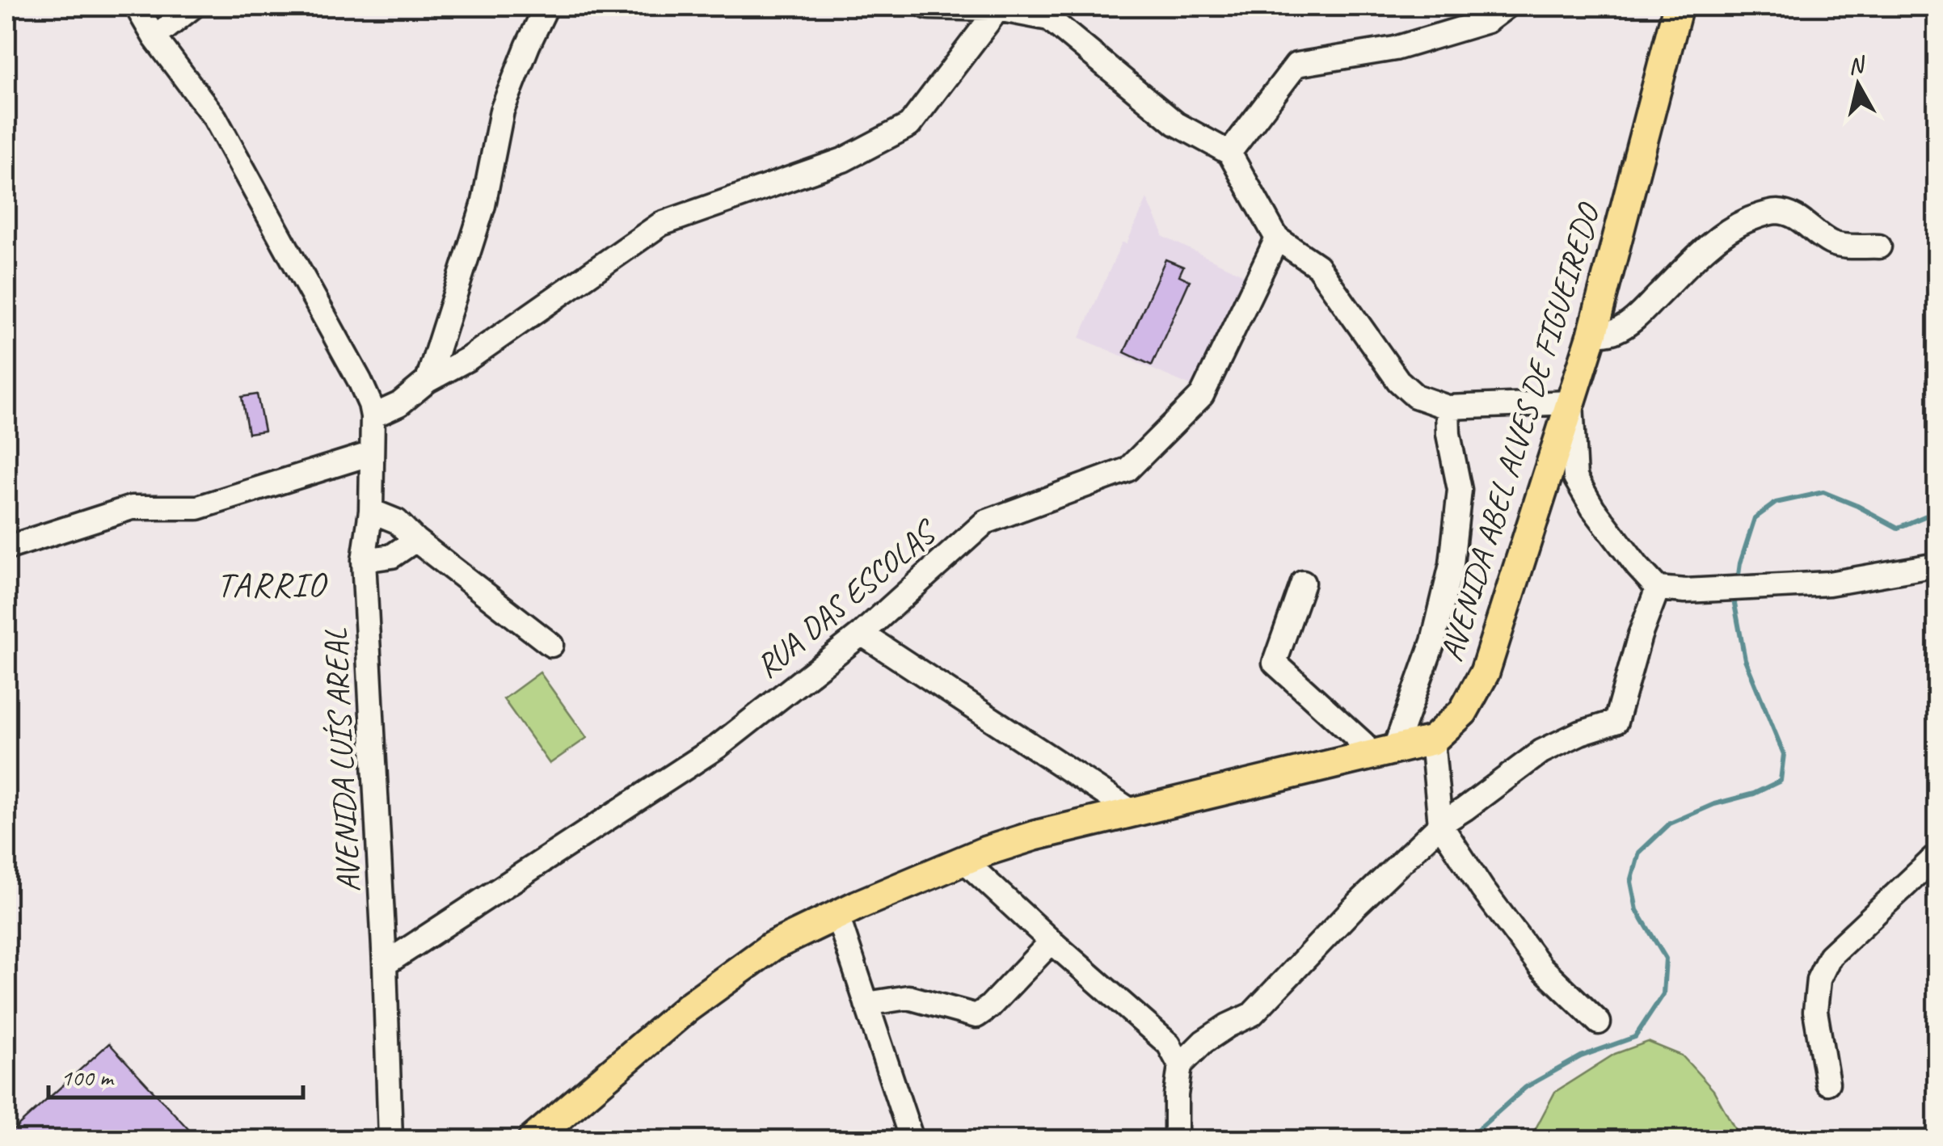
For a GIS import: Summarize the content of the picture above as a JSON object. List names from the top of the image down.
{
  "streets": {
    "main road": ["AVENIDA ABEL ALVES DE FIGUEIREDO"],
    "street": ["RUA DAS ESCOLAS", "AVENIDA LUÍS AREAL"]
  },
  "crossings": [
    ["RUA DAS ESCOLAS", "AVENIDA LUÍS AREAL"]
  ],
  "districts": ["TARRIO"],
  "scale_bar": "100 m",
  "north": "top"
}
